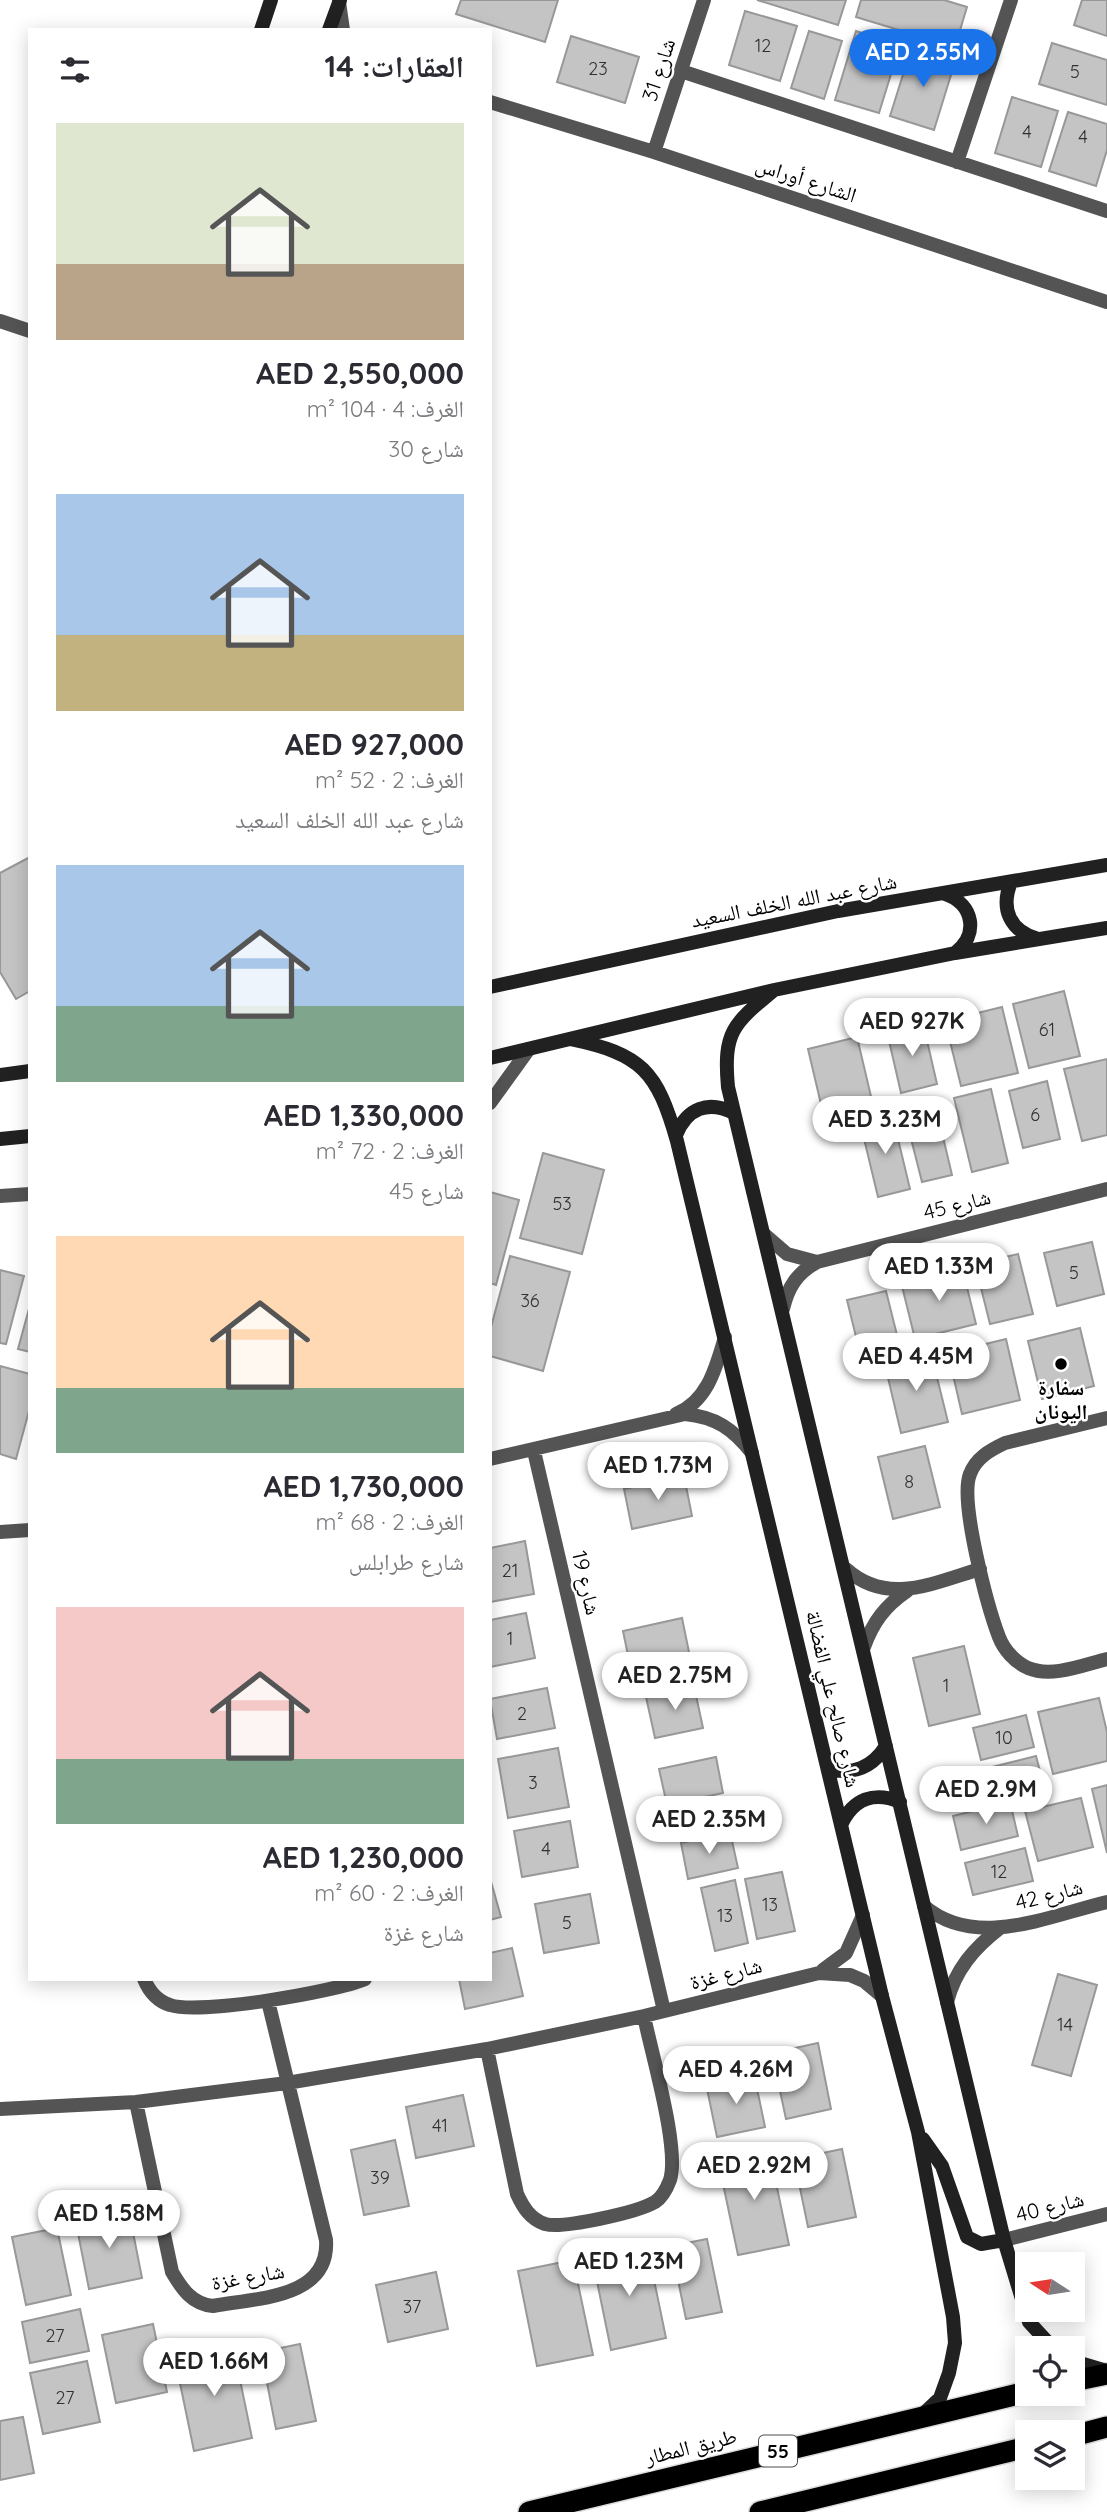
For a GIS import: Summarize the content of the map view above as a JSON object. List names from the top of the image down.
{
  "streets": {
    "highway": ["طريق المطار", "55"],
    "street": [
      "شارع 31",
      "الشارع أوراس",
      "شارع عبد الله الخلف السعيد",
      "شارع 45",
      "شارع 19",
      "شارع صالح علي الفضالة",
      "شارع 42",
      "شارع غزة",
      "شارع 40"
    ]
  },
  "crossings": [
    ["شارع 31", "الشارع أوراس"],
    ["شارع 45", "شارع صالح علي الفضالة"],
    ["شارع 19", "شارع غزة"],
    ["شارع صالح علي الفضالة", "شارع 42"],
    ["شارع صالح علي الفضالة", "شارع غزة"],
    ["شارع صالح علي الفضالة", "شارع 40"],
    ["شارع صالح علي الفضالة", "طريق المطار"]
  ],
  "places": ["سفارة اليونان"],
  "house_numbers": [
    "12",
    "23",
    "5",
    "4",
    "4",
    "61",
    "6",
    "53",
    "5",
    "36",
    "8",
    "21",
    "1",
    "1",
    "2",
    "10",
    "3",
    "4",
    "12",
    "13",
    "13",
    "5",
    "14",
    "41",
    "39",
    "37",
    "27",
    "27"
  ],
  "north": "left",
  "page": {
    "heading": "العقارات: 14",
    "price": [
      "AED 2.55M",
      "AED 927K",
      "AED 3.23M",
      "AED 1.33M",
      "AED 4.45M",
      "AED 1.73M",
      "AED 2.75M",
      "AED 2.9M",
      "AED 2.35M",
      "AED 4.26M",
      "AED 2.92M",
      "AED 1.58M",
      "AED 1.23M",
      "AED 1.66M"
    ],
    "list": [
      {
        "name": "AED 2,550,000",
        "note": "الغرف: 4 · 104 m² · شارع 30"
      },
      {
        "name": "AED 927,000",
        "note": "الغرف: 2 · 52 m² · شارع عبد الله الخلف السعيد"
      },
      {
        "name": "AED 1,330,000",
        "note": "الغرف: 2 · 72 m² · شارع 45"
      },
      {
        "name": "AED 1,730,000",
        "note": "الغرف: 2 · 68 m² · شارع طرابلس"
      },
      {
        "name": "AED 1,230,000",
        "note": "الغرف: 2 · 60 m² · شارع غزة"
      }
    ]
  }
}
